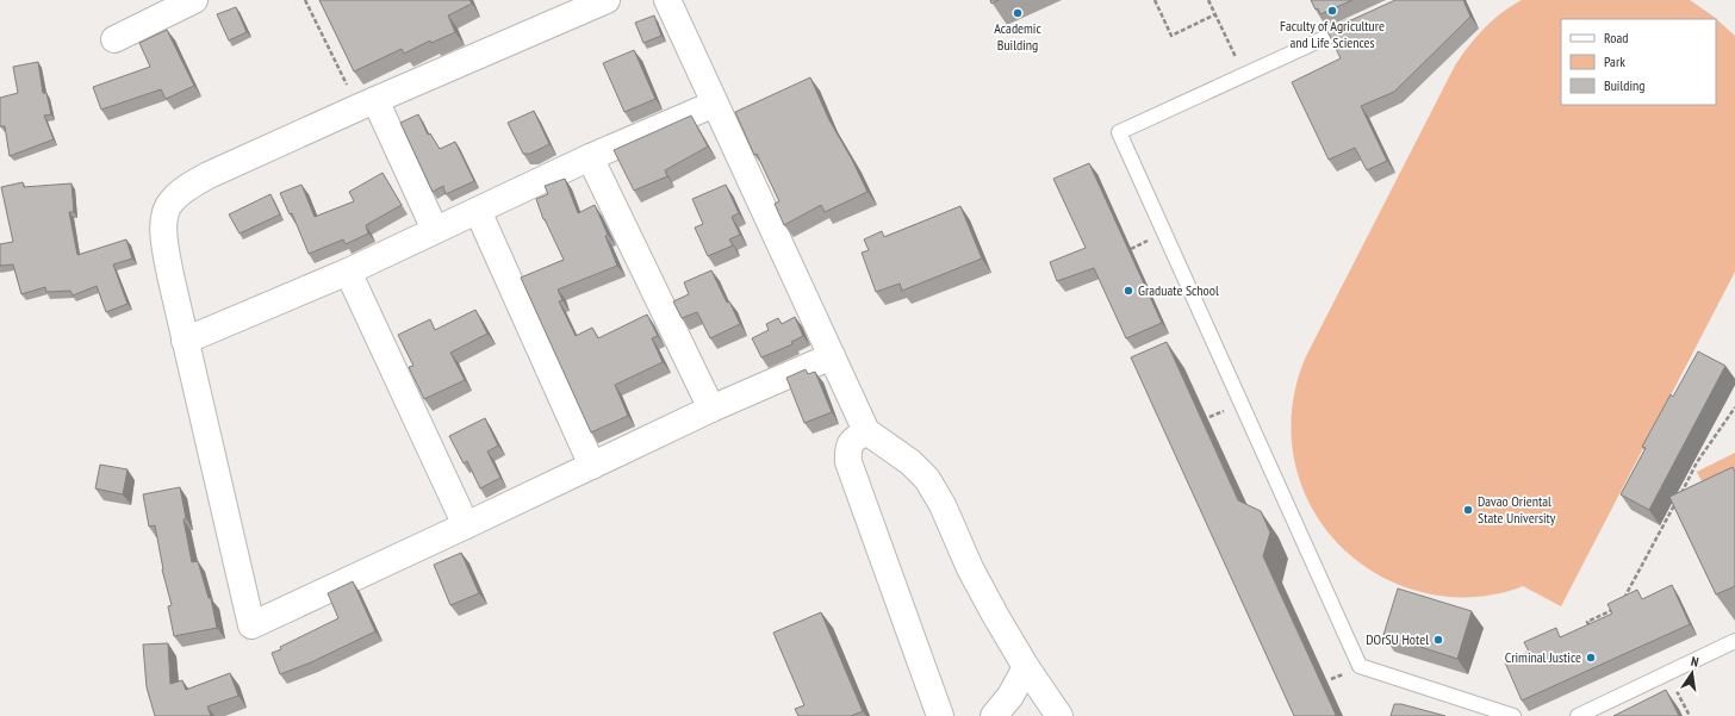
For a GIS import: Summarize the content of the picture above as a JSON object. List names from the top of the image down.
{
  "places": [
    "Faculty of Agriculture and Life Sciences",
    "Academic Building",
    "Graduate School",
    "Davao Oriental State University",
    "DOrSU Hotel",
    "Criminal Justice"
  ],
  "legend": ["Road", "Park", "Building"],
  "north": "top"
}
